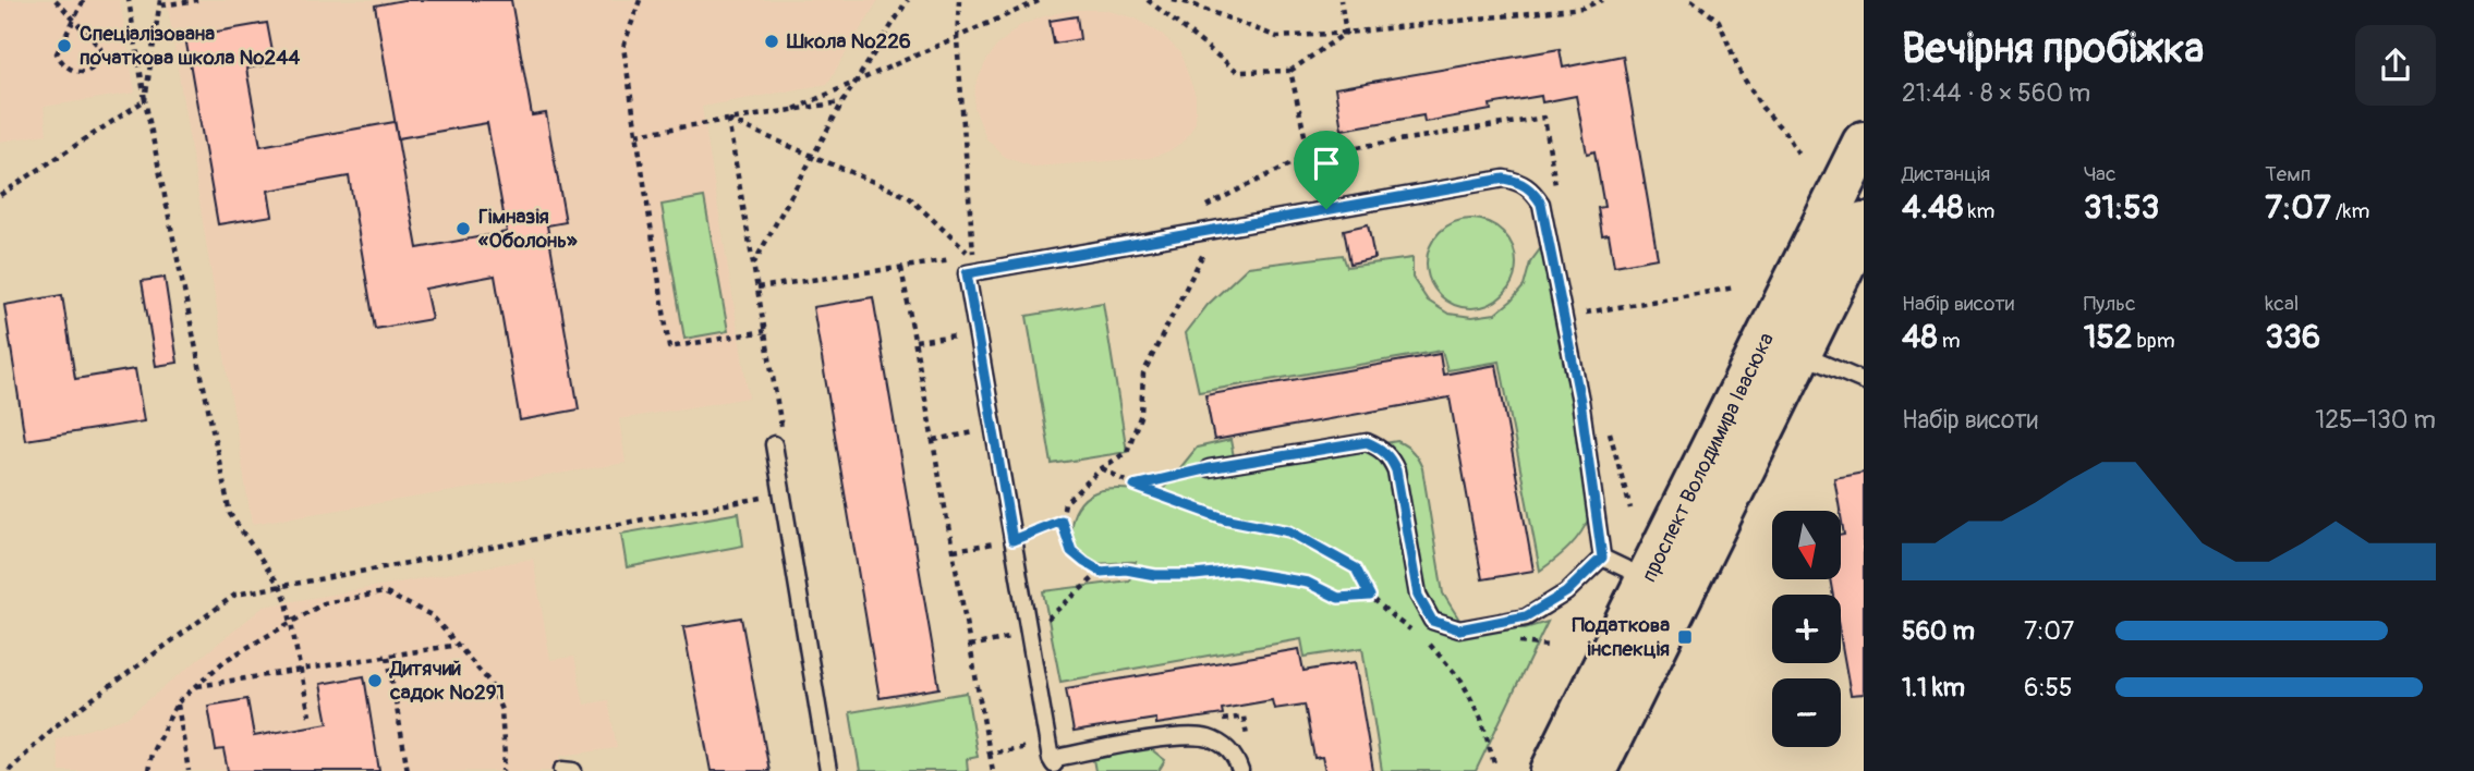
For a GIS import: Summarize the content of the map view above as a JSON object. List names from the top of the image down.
{
  "streets": {
    "street": ["проспект Володимира Івасюка"]
  },
  "places": {
    "other": [
      "Школа №226",
      "Спеціалізована початкова школа №244",
      "Гімназія «Оболонь»",
      "Дитячий садок №291"
    ],
    "transit": ["Податкова інспекція"]
  },
  "north": "bottom",
  "page": {
    "heading": ["Вечірня пробіжка", "21:44 · 8 × 560 m"],
    "stats": [
      ["Дистанція", "4.48 km"],
      ["Час", "31:53"],
      ["Темп", "7:07 /km"],
      ["Набір висоти", "48 m"],
      ["Пульс", "152 bpm"],
      ["kcal", "336"]
    ],
    "chart": ["Набір висоти", "125–130 m"],
    "map_buttons": ["+", "−"],
    "list": [
      {
        "name": "560 m",
        "note": "7:07"
      },
      {
        "name": "1.1 km",
        "note": "6:55"
      }
    ]
  }
}
